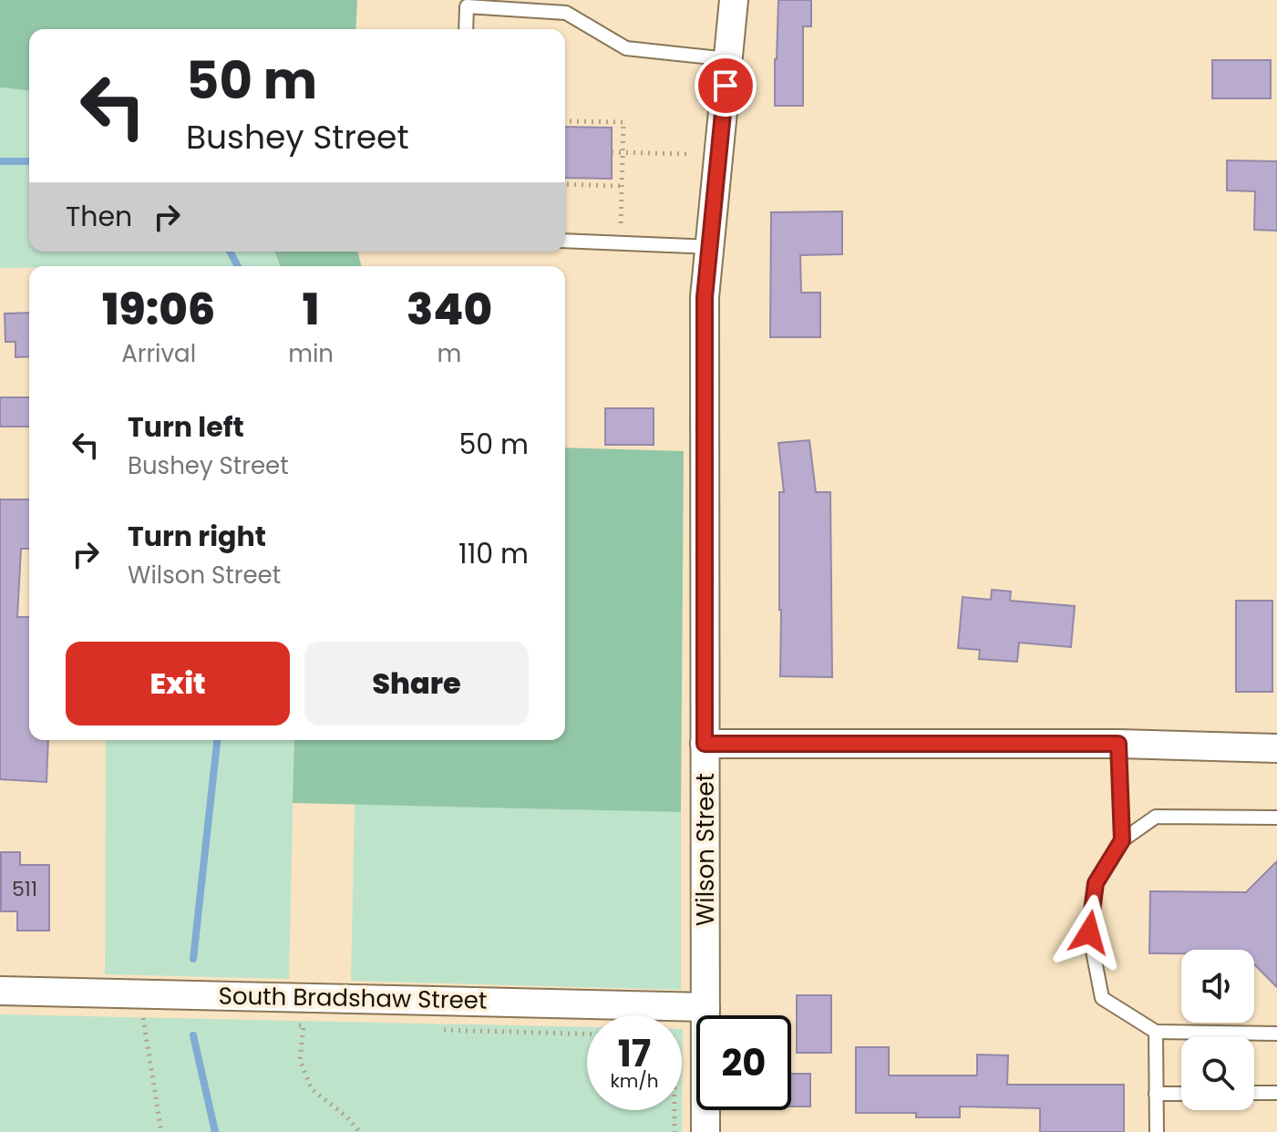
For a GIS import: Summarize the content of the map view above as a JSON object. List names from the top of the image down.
{
  "streets": {
    "street": ["Wilson Street", "South Bradshaw Street"]
  },
  "crossings": [
    ["Wilson Street", "South Bradshaw Street"]
  ],
  "house_numbers": ["511"],
  "page": {
    "turn": ["50 m", "Bushey Street"],
    "then": "Then",
    "eta": [
      "19:06",
      "Arrival",
      "1",
      "min",
      "340",
      "m"
    ],
    "list": [
      {
        "name": "Turn left",
        "note": "Bushey Street",
        "value": "50 m"
      },
      {
        "name": "Turn right",
        "note": "Wilson Street",
        "value": "110 m"
      }
    ],
    "buttons": ["Exit", "Share"],
    "speed": "17 km/h",
    "limit": "20"
  }
}
